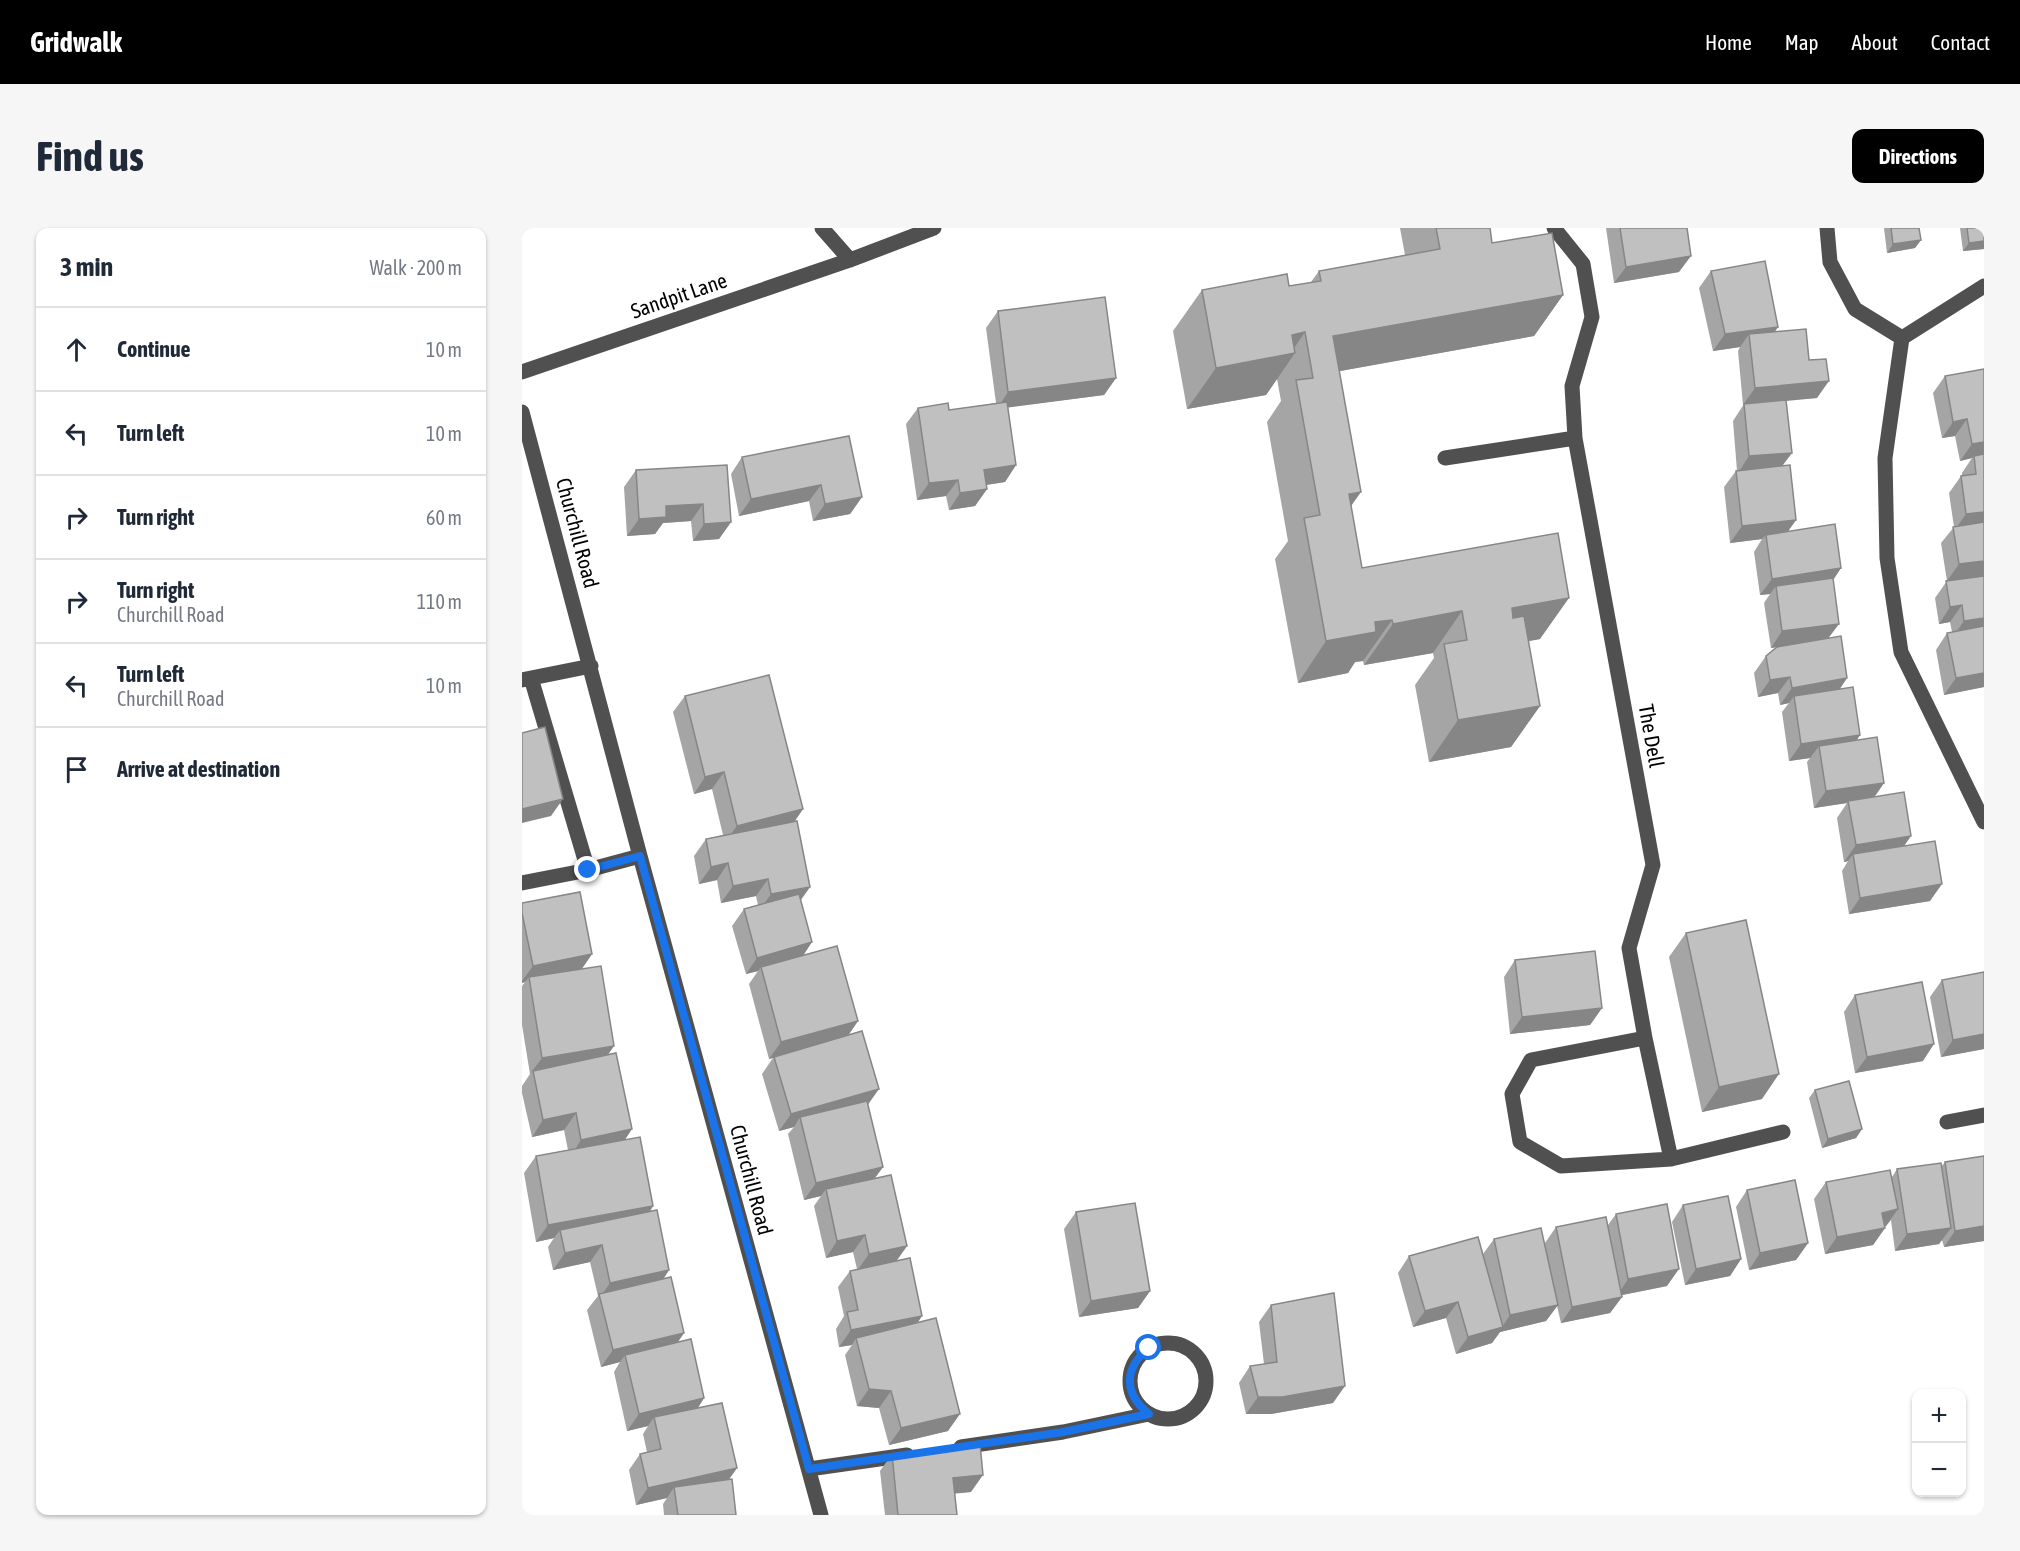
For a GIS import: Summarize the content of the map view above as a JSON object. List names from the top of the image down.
{
  "streets": {
    "street": ["Sandpit Lane", "Churchill Road", "The Dell"]
  },
  "page": {
    "header": "Gridwalk",
    "nav": [
      "Home",
      "Map",
      "About",
      "Contact"
    ],
    "buttons": "Directions",
    "title": "Find us",
    "heading": ["3 min", "Walk · 200 m"],
    "list": [
      ["Continue", "10 m"],
      ["Turn left", "10 m"],
      ["Turn right", "60 m"],
      ["Turn right", "Churchill Road", "110 m"],
      ["Turn left", "Churchill Road", "10 m"],
      "Arrive at destination"
    ],
    "map_buttons": ["+", "−"]
  }
}
